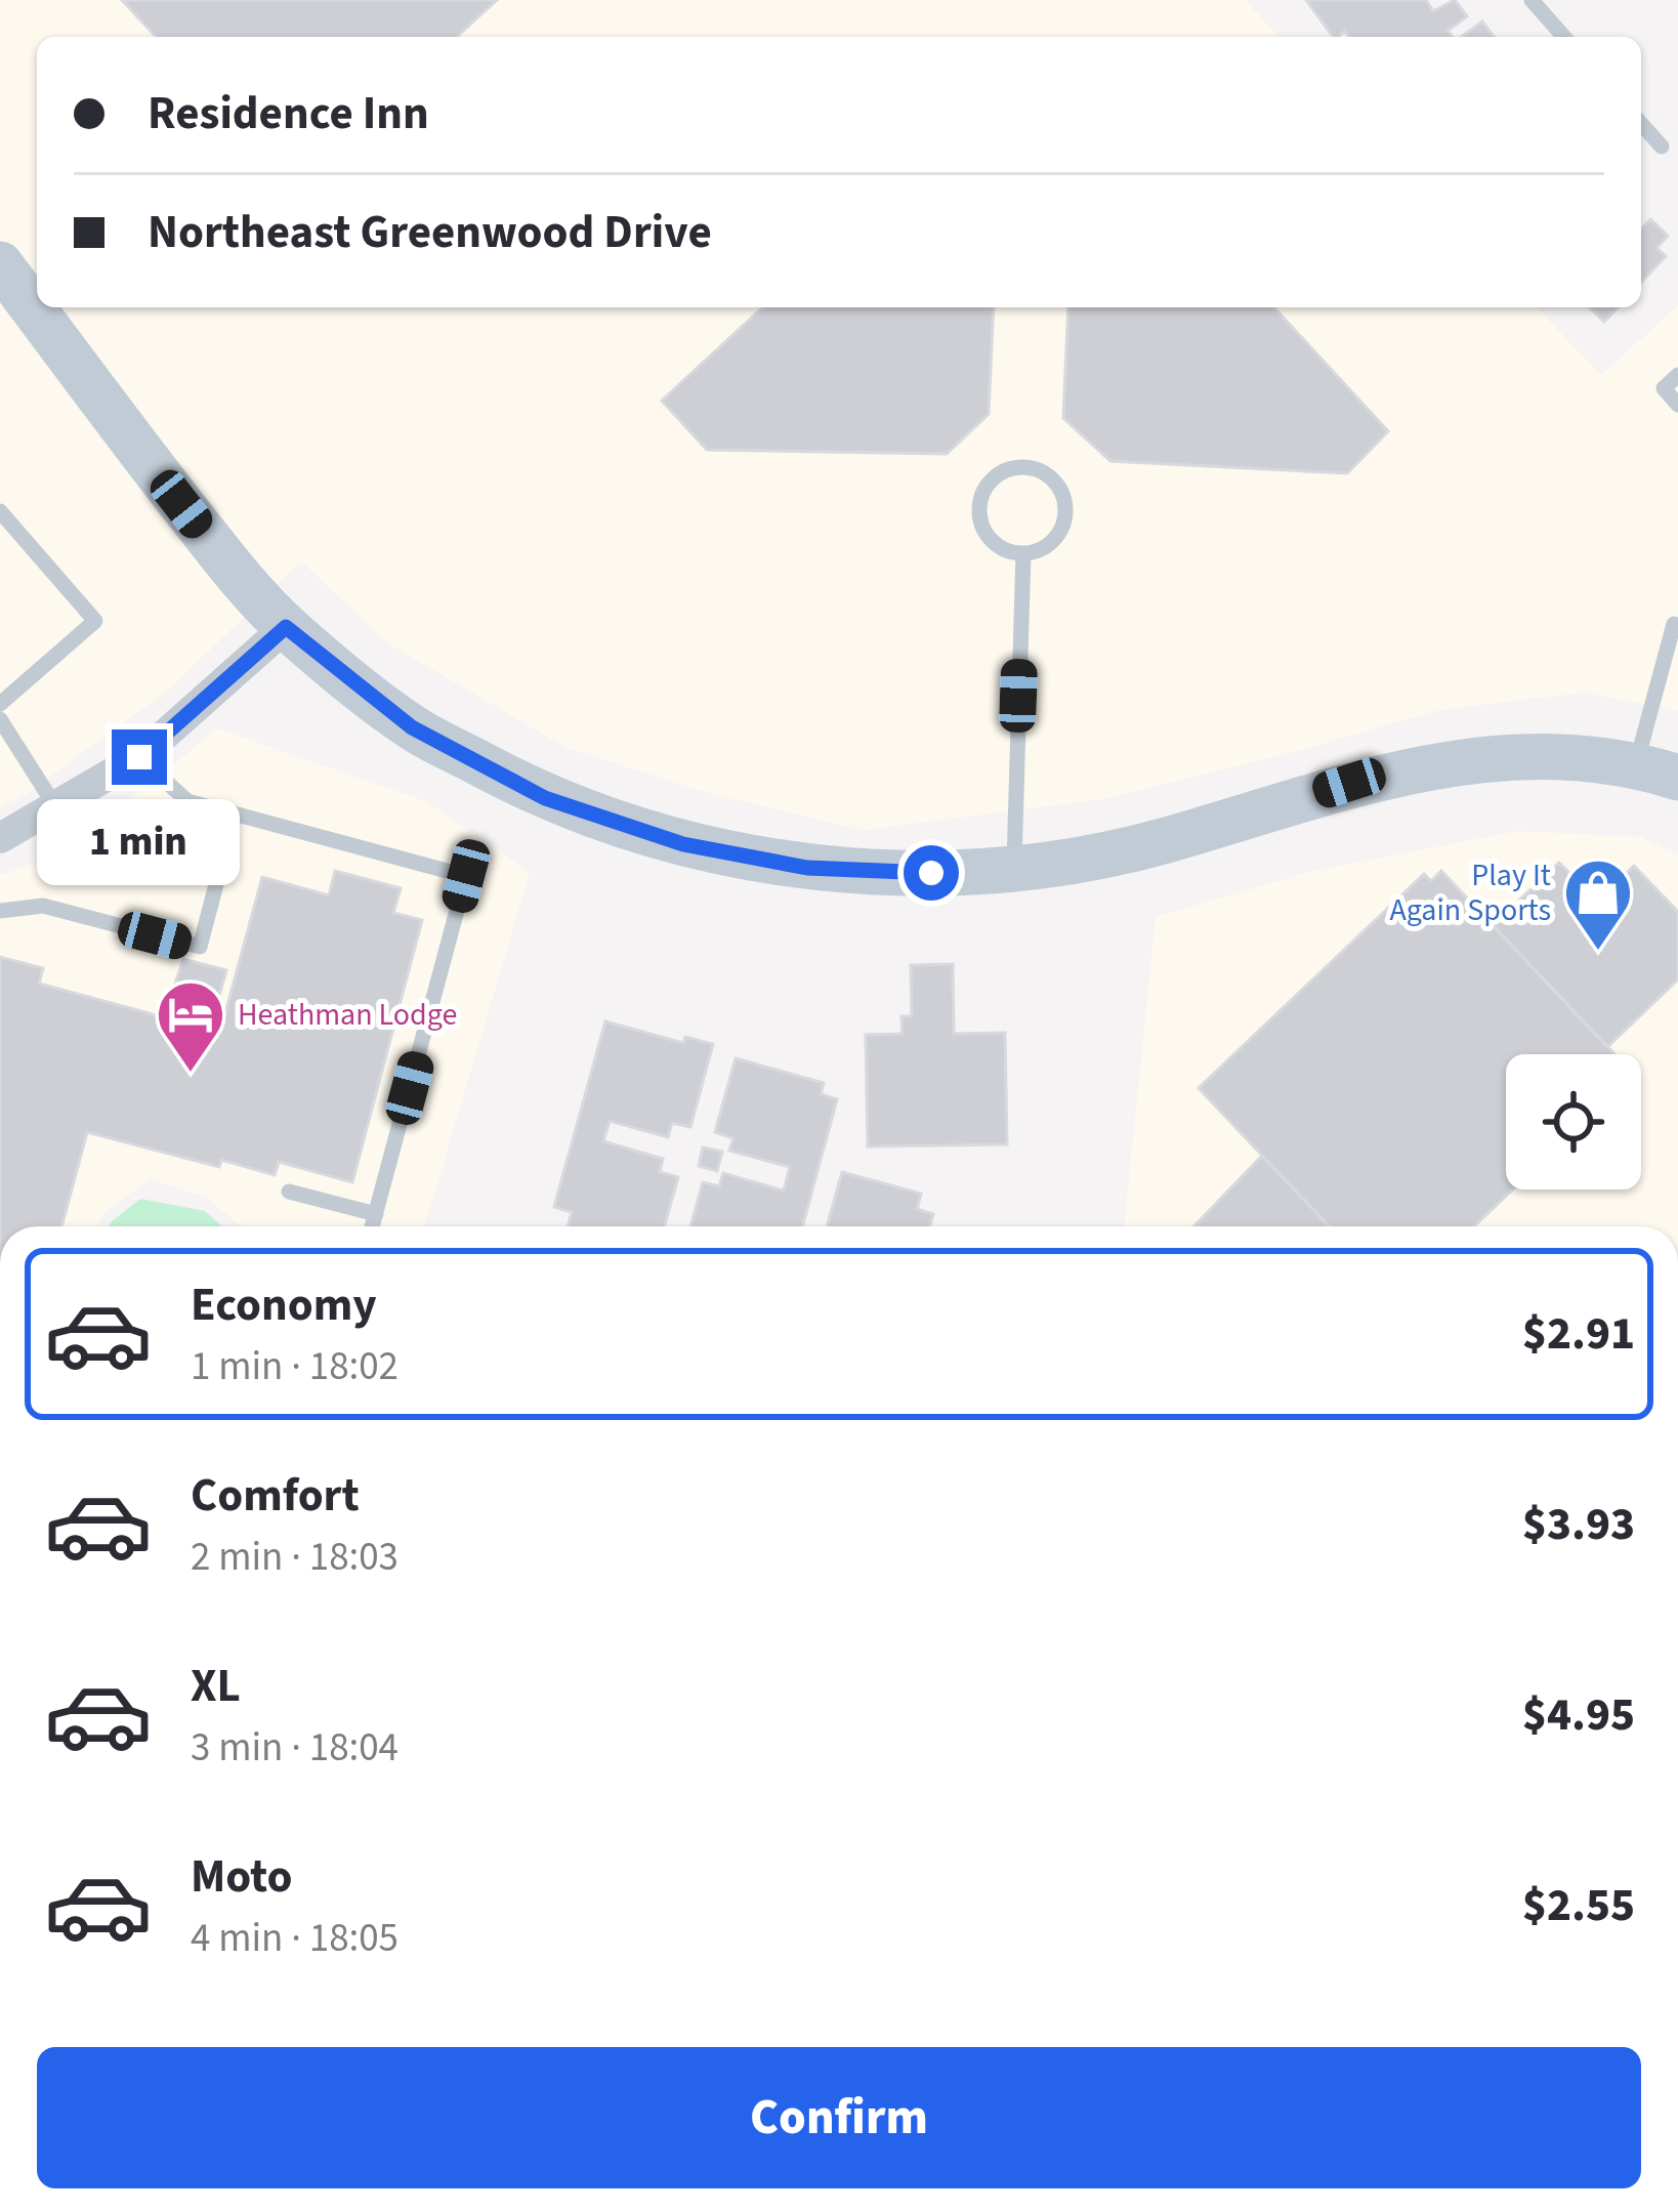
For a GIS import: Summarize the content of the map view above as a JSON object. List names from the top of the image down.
{
  "places": {
    "shop": ["Play It Again Sports"],
    "hotel": ["Heathman Lodge"]
  },
  "page": {
    "banner": ["Residence Inn", "Northeast Greenwood Drive"],
    "bubble": "1 min",
    "list": [
      {
        "name": "Economy",
        "note": "1 min · 18:02",
        "value": "$2.91"
      },
      {
        "name": "Comfort",
        "note": "2 min · 18:03",
        "value": "$3.93"
      },
      {
        "name": "XL",
        "note": "3 min · 18:04",
        "value": "$4.95"
      },
      {
        "name": "Moto",
        "note": "4 min · 18:05",
        "value": "$2.55"
      }
    ],
    "buttons": "Confirm"
  }
}
